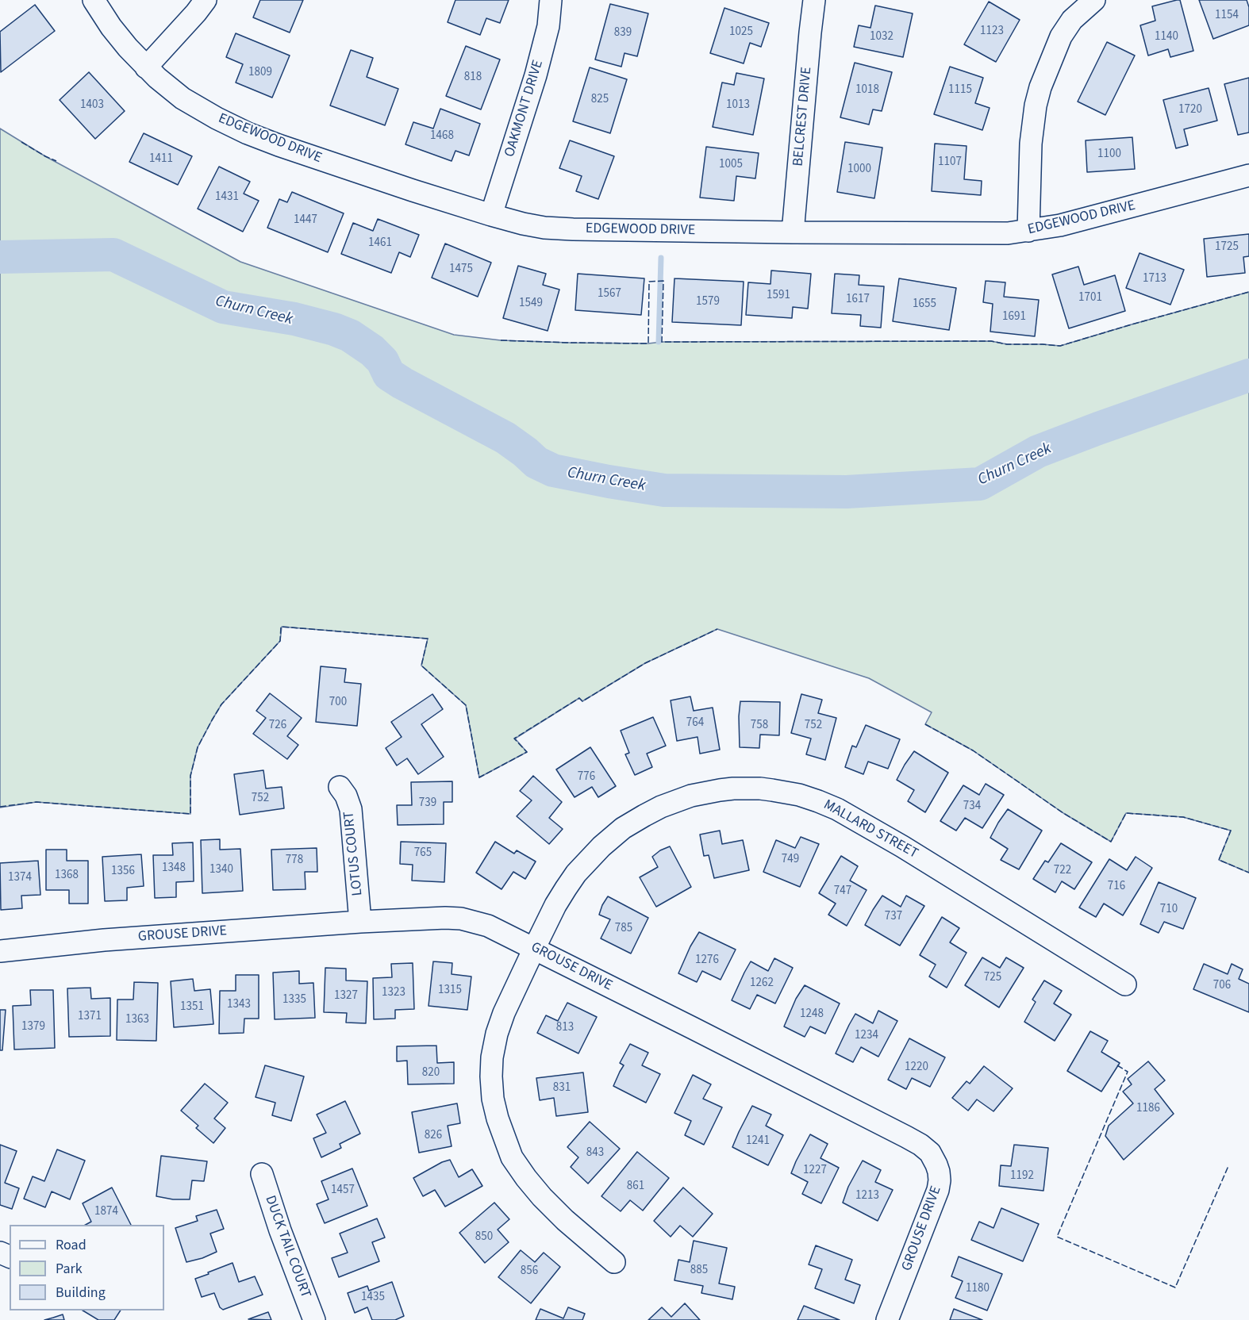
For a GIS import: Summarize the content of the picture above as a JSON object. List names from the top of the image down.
{
  "streets": {
    "street": [
      "OAKMONT DRIVE",
      "BELCREST DRIVE",
      "EDGEWOOD DRIVE",
      "MALLARD STREET",
      "LOTUS COURT",
      "GROUSE DRIVE",
      "DUCK TAIL COURT"
    ]
  },
  "crossings": [
    ["OAKMONT DRIVE", "EDGEWOOD DRIVE"],
    ["BELCREST DRIVE", "EDGEWOOD DRIVE"],
    ["MALLARD STREET", "GROUSE DRIVE"],
    ["LOTUS COURT", "GROUSE DRIVE"]
  ],
  "water": ["Churn Creek"],
  "house_numbers": [
    "1154",
    "1123",
    "1025",
    "839",
    "1032",
    "1140",
    "1809",
    "818",
    "1018",
    "1115",
    "825",
    "1403",
    "1013",
    "1720",
    "1468",
    "1100",
    "1411",
    "1107",
    "1005",
    "1000",
    "1431",
    "1447",
    "1461",
    "1725",
    "1475",
    "1713",
    "1567",
    "1591",
    "1701",
    "1617",
    "1579",
    "1549",
    "1655",
    "1691",
    "700",
    "764",
    "726",
    "758",
    "752",
    "776",
    "752",
    "739",
    "734",
    "765",
    "749",
    "778",
    "1348",
    "1340",
    "722",
    "1356",
    "1368",
    "1374",
    "716",
    "747",
    "710",
    "737",
    "785",
    "1276",
    "725",
    "1262",
    "706",
    "1315",
    "1323",
    "1327",
    "1335",
    "1343",
    "1351",
    "1248",
    "1371",
    "1363",
    "1379",
    "813",
    "1234",
    "1220",
    "820",
    "831",
    "1186",
    "826",
    "1241",
    "843",
    "1227",
    "1192",
    "861",
    "1457",
    "1213",
    "1874",
    "850",
    "885",
    "856",
    "1180",
    "1435"
  ],
  "legend": ["Road", "Park", "Building"]
}
